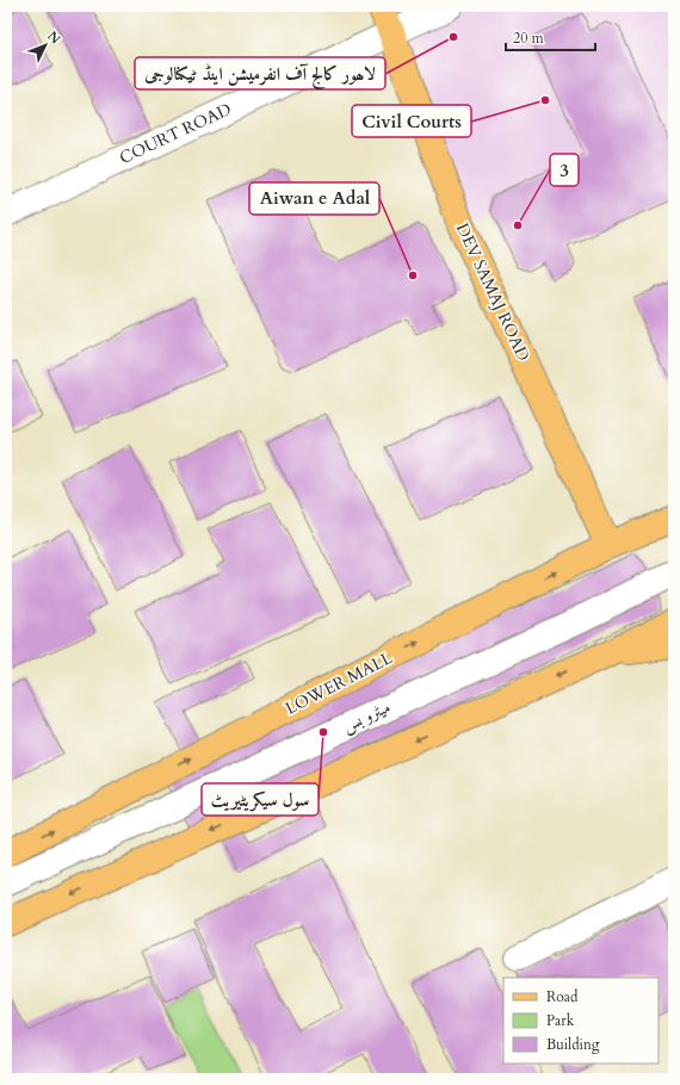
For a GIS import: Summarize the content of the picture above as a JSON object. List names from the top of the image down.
{
  "streets": {
    "main road": ["DEV SAMAJ ROAD", "LOWER MALL"],
    "street": ["COURT ROAD", "میٹرو بس"]
  },
  "crossings": [
    ["COURT ROAD", "DEV SAMAJ ROAD"],
    ["DEV SAMAJ ROAD", "LOWER MALL"]
  ],
  "places": [
    "لاھور کالج آف انفرمیشن اینڈ ٹیکنالوجی",
    "Civil Courts",
    "3",
    "Aiwan e Adal",
    "سول سیکریٹیریٹ"
  ],
  "legend": ["Road", "Park", "Building"],
  "scale_bar": "20 m",
  "north": "top right"
}
